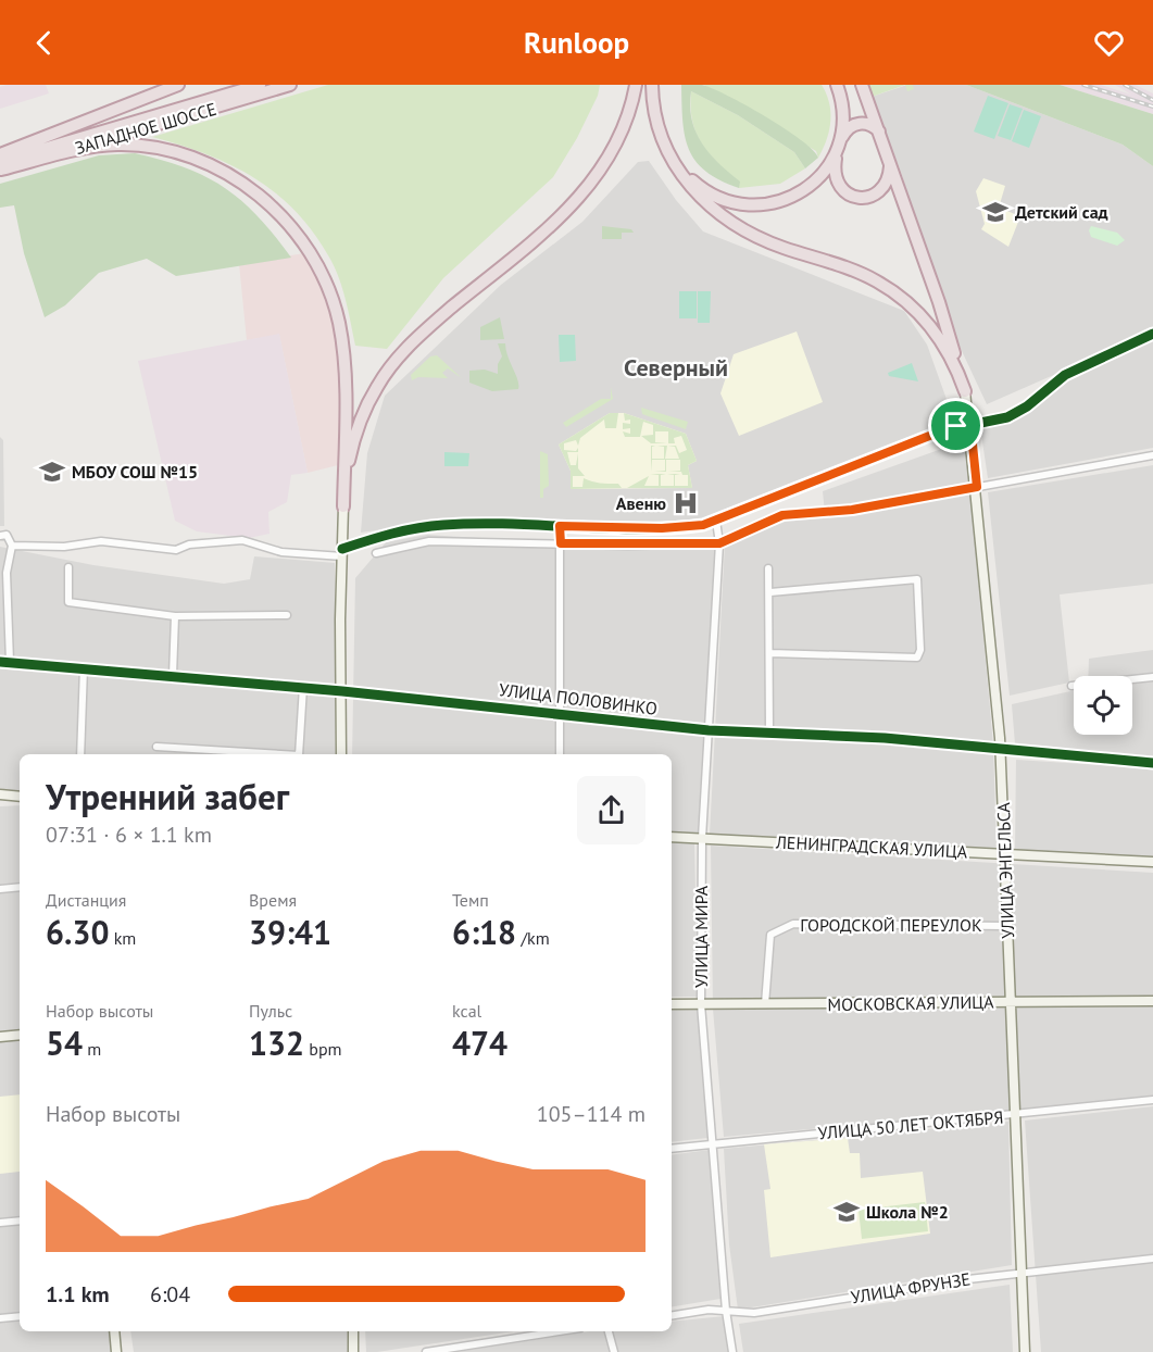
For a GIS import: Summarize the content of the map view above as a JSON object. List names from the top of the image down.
{
  "streets": {
    "highway": ["ЗАПАДНОЕ ШОССЕ"],
    "street": [
      "УЛИЦА ПОЛОВИНКО",
      "ЛЕНИНГРАДСКАЯ УЛИЦА",
      "УЛИЦА ЭНГЕЛЬСА",
      "ГОРОДСКОЙ ПЕРЕУЛОК",
      "УЛИЦА МИРА",
      "МОСКОВСКАЯ УЛИЦА",
      "УЛИЦА 50 ЛЕТ ОКТЯБРЯ",
      "УЛИЦА ФРУНЗЕ"
    ]
  },
  "crossings": [
    ["УЛИЦА ПОЛОВИНКО", "УЛИЦА ЭНГЕЛЬСА"],
    ["УЛИЦА ПОЛОВИНКО", "УЛИЦА МИРА"],
    ["ЛЕНИНГРАДСКАЯ УЛИЦА", "УЛИЦА ЭНГЕЛЬСА"],
    ["ЛЕНИНГРАДСКАЯ УЛИЦА", "УЛИЦА МИРА"],
    ["УЛИЦА ЭНГЕЛЬСА", "ГОРОДСКОЙ ПЕРЕУЛОК"],
    ["УЛИЦА ЭНГЕЛЬСА", "МОСКОВСКАЯ УЛИЦА"],
    ["УЛИЦА ЭНГЕЛЬСА", "УЛИЦА 50 ЛЕТ ОКТЯБРЯ"],
    ["УЛИЦА ЭНГЕЛЬСА", "УЛИЦА ФРУНЗЕ"],
    ["ГОРОДСКОЙ ПЕРЕУЛОК", "МОСКОВСКАЯ УЛИЦА"],
    ["УЛИЦА МИРА", "МОСКОВСКАЯ УЛИЦА"],
    ["УЛИЦА МИРА", "УЛИЦА 50 ЛЕТ ОКТЯБРЯ"],
    ["УЛИЦА МИРА", "УЛИЦА ФРУНЗЕ"]
  ],
  "districts": ["Северный"],
  "places": {
    "school or university": ["Детский сад", "МБОУ СОШ №15", "Школа №2"],
    "hospital": ["Авеню"]
  },
  "page": {
    "header": "Runloop",
    "heading": ["Утренний забег", "07:31 · 6 × 1.1 km"],
    "stats": [
      ["Дистанция", "6.30 km"],
      ["Время", "39:41"],
      ["Темп", "6:18 /km"],
      ["Набор высоты", "54 m"],
      ["Пульс", "132 bpm"],
      ["kcal", "474"]
    ],
    "chart": ["Набор высоты", "105–114 m"],
    "list": [
      {
        "name": "1.1 km",
        "note": "6:04"
      }
    ]
  }
}
